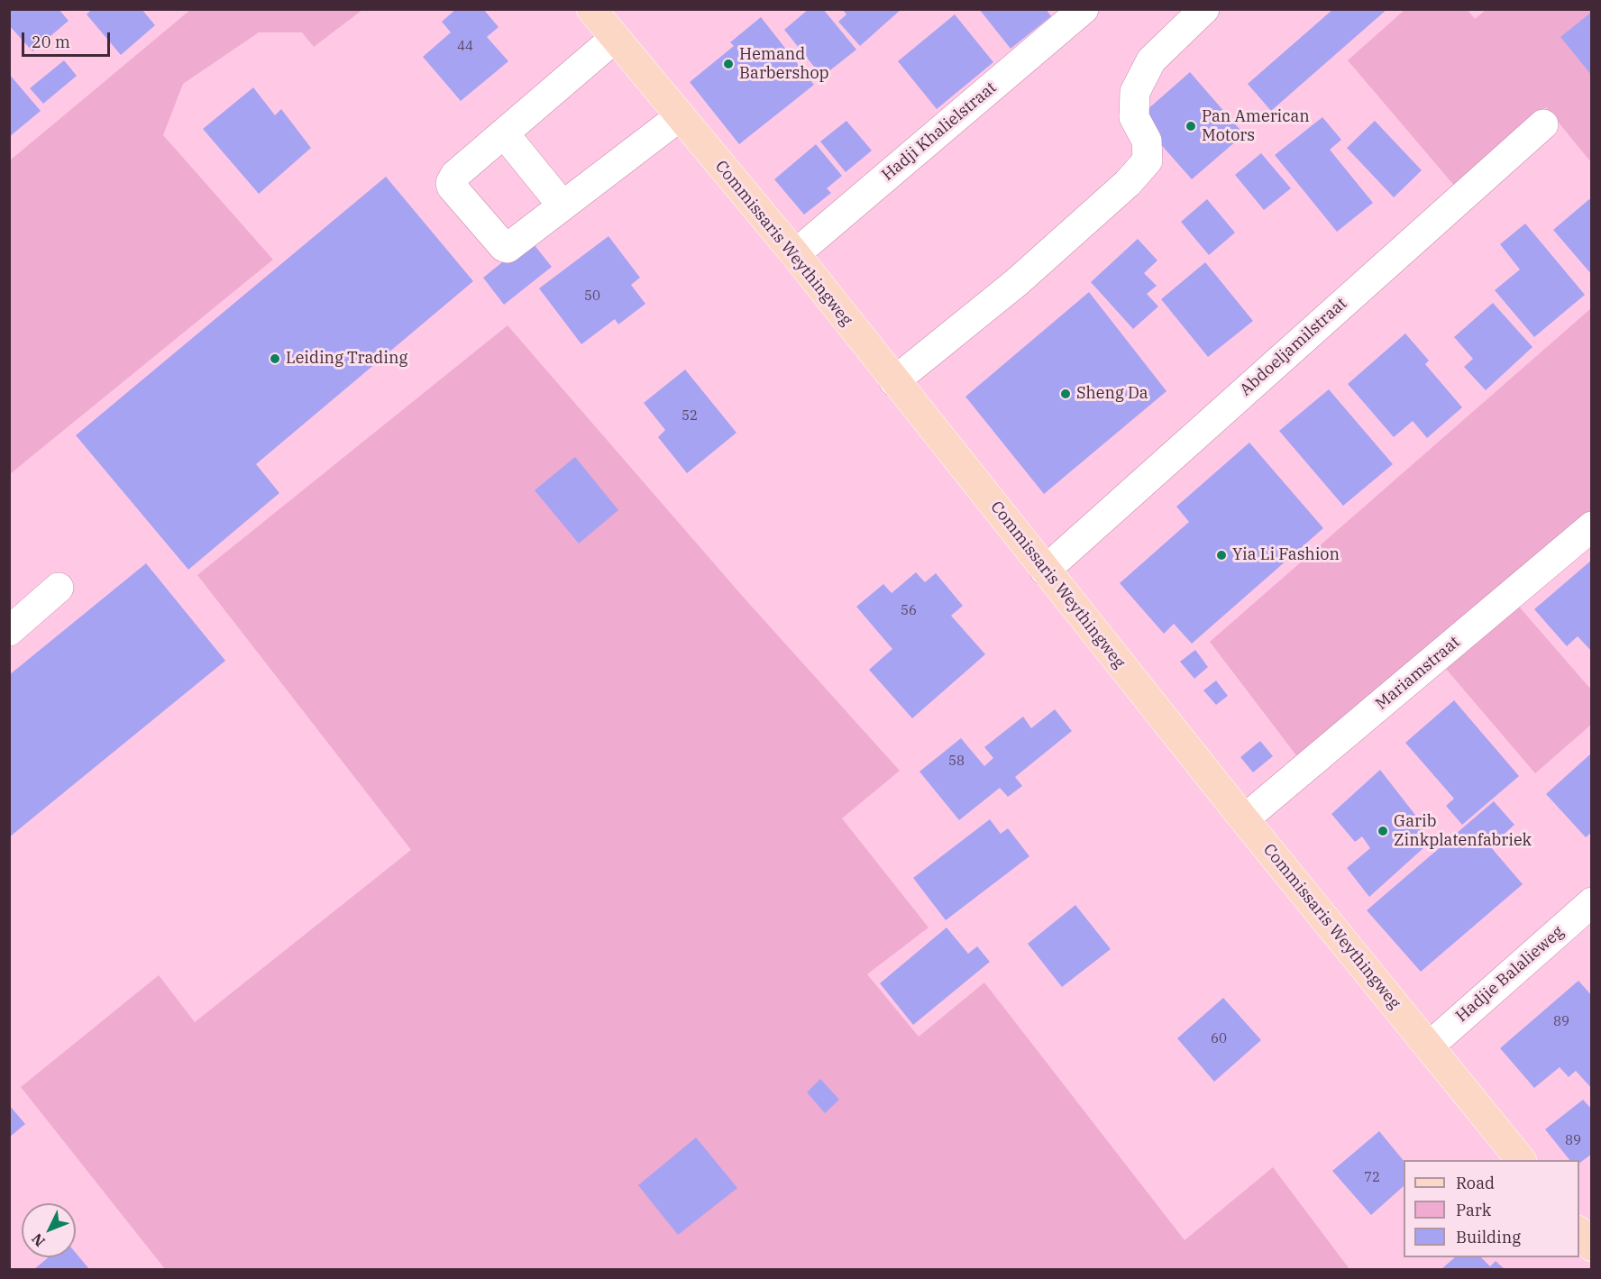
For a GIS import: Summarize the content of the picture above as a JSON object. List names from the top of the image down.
{
  "streets": {
    "main road": ["Commissaris Weythingweg"],
    "street": [
      "Hadji Khalielstraat",
      "Abdoeljamilstraat",
      "Mariamstraat",
      "Hadjie Balalieweg"
    ]
  },
  "crossings": [
    ["Hadji Khalielstraat", "Commissaris Weythingweg"],
    ["Commissaris Weythingweg", "Abdoeljamilstraat"],
    ["Commissaris Weythingweg", "Mariamstraat"],
    ["Commissaris Weythingweg", "Hadjie Balalieweg"]
  ],
  "places": [
    "Hemand Barbershop",
    "Pan American Motors",
    "Leiding Trading",
    "Sheng Da",
    "Yia Li Fashion",
    "Garib Zinkplatenfabriek"
  ],
  "house_numbers": [
    "44",
    "50",
    "52",
    "56",
    "58",
    "89",
    "60",
    "89",
    "72"
  ],
  "legend": ["Road", "Park", "Building"],
  "scale_bar": "20 m",
  "north": "bottom left"
}
